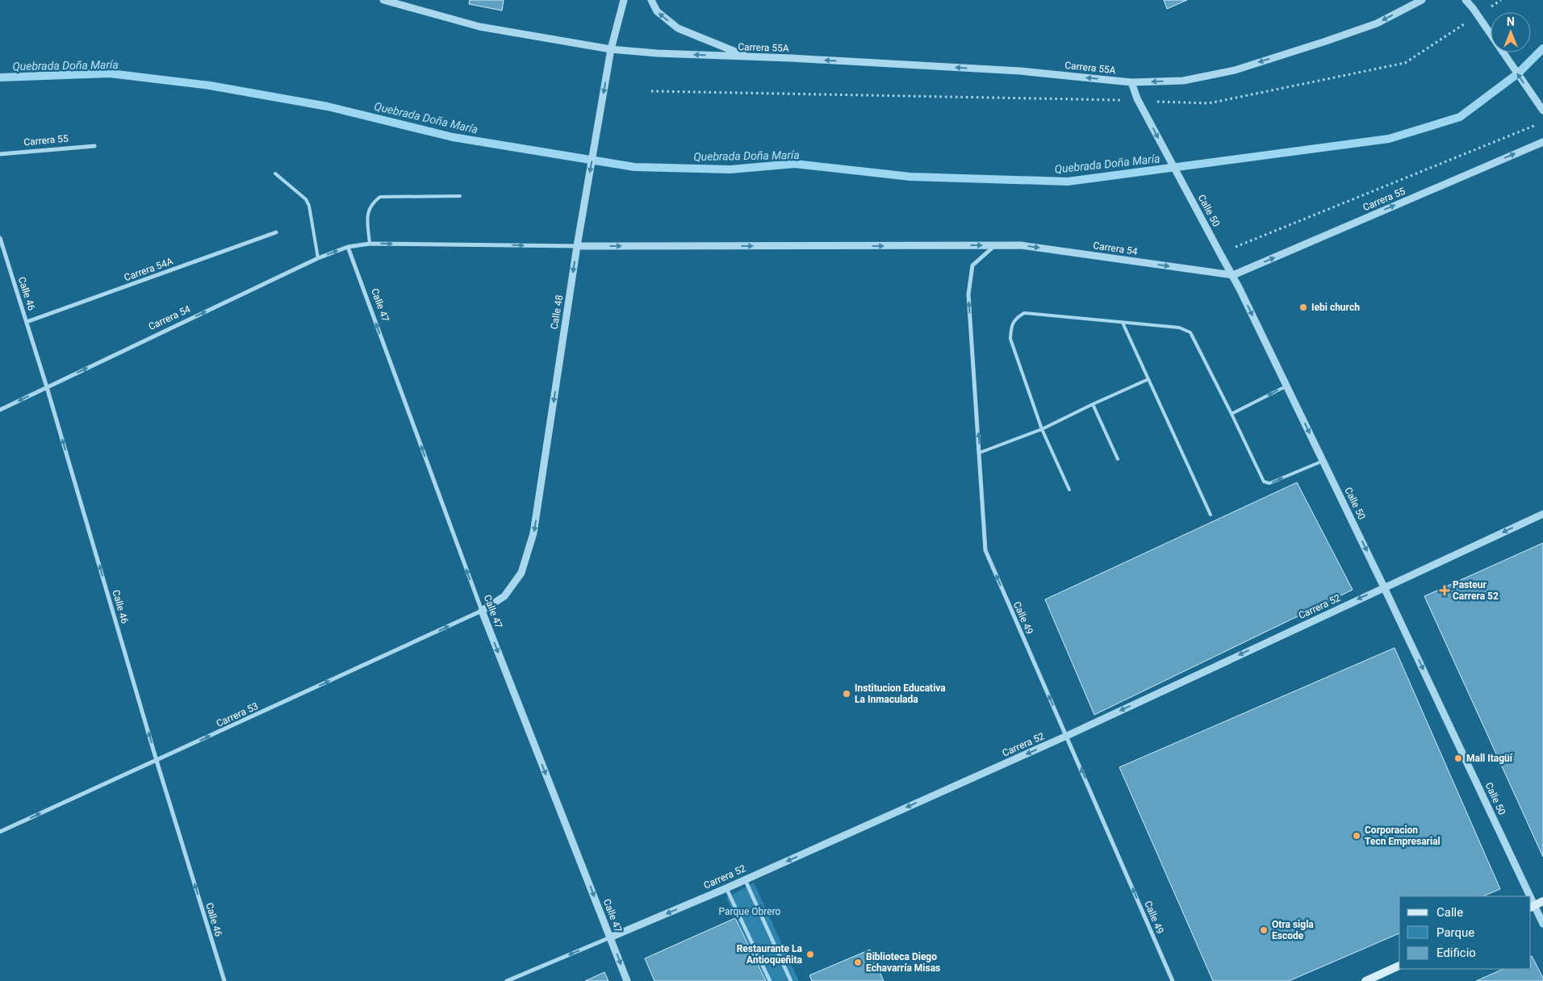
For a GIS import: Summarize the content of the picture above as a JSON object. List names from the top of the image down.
{
  "streets": {
    "street": [
      "Carrera 55A",
      "Carrera 55",
      "Calle 50",
      "Carrera 54",
      "Carrera 54A",
      "Calle 46",
      "Calle 47",
      "Calle 48",
      "Carrera 52",
      "Calle 49",
      "Carrera 53"
    ]
  },
  "crossings": [
    ["Carrera 55A", "Calle 50"],
    ["Carrera 55A", "Calle 48"],
    ["Carrera 55", "Calle 50"],
    ["Carrera 55", "Carrera 54"],
    ["Calle 50", "Carrera 54"],
    ["Calle 50", "Carrera 52"],
    ["Carrera 54", "Calle 46"],
    ["Carrera 54", "Calle 47"],
    ["Carrera 54", "Calle 48"],
    ["Carrera 54", "Calle 49"],
    ["Carrera 54A", "Calle 46"],
    ["Calle 46", "Carrera 53"],
    ["Calle 47", "Calle 48"],
    ["Calle 47", "Carrera 52"],
    ["Calle 47", "Carrera 53"],
    ["Calle 48", "Carrera 53"],
    ["Carrera 52", "Calle 49"]
  ],
  "one_way": [
    "Carrera 55A",
    "Carrera 55",
    "Calle 50",
    "Carrera 54",
    "Calle 46",
    "Calle 48",
    "Carrera 52",
    "Calle 49",
    "Carrera 53"
  ],
  "water": ["Quebrada Doña María"],
  "parks": ["Parque Obrero"],
  "places": {
    "other": [
      "Iebi church",
      "Institucion Educativa La Inmaculada",
      "Mall Itagüí",
      "Corporacion Tecn Empresarial",
      "Otra sigla Escode",
      "Restaurante La Antioqueñita",
      "Biblioteca Diego Echavarría Misas"
    ],
    "health": ["Pasteur Carrera 52"]
  },
  "legend": ["Calle", "Parque", "Edificio"],
  "north": "top"
}
